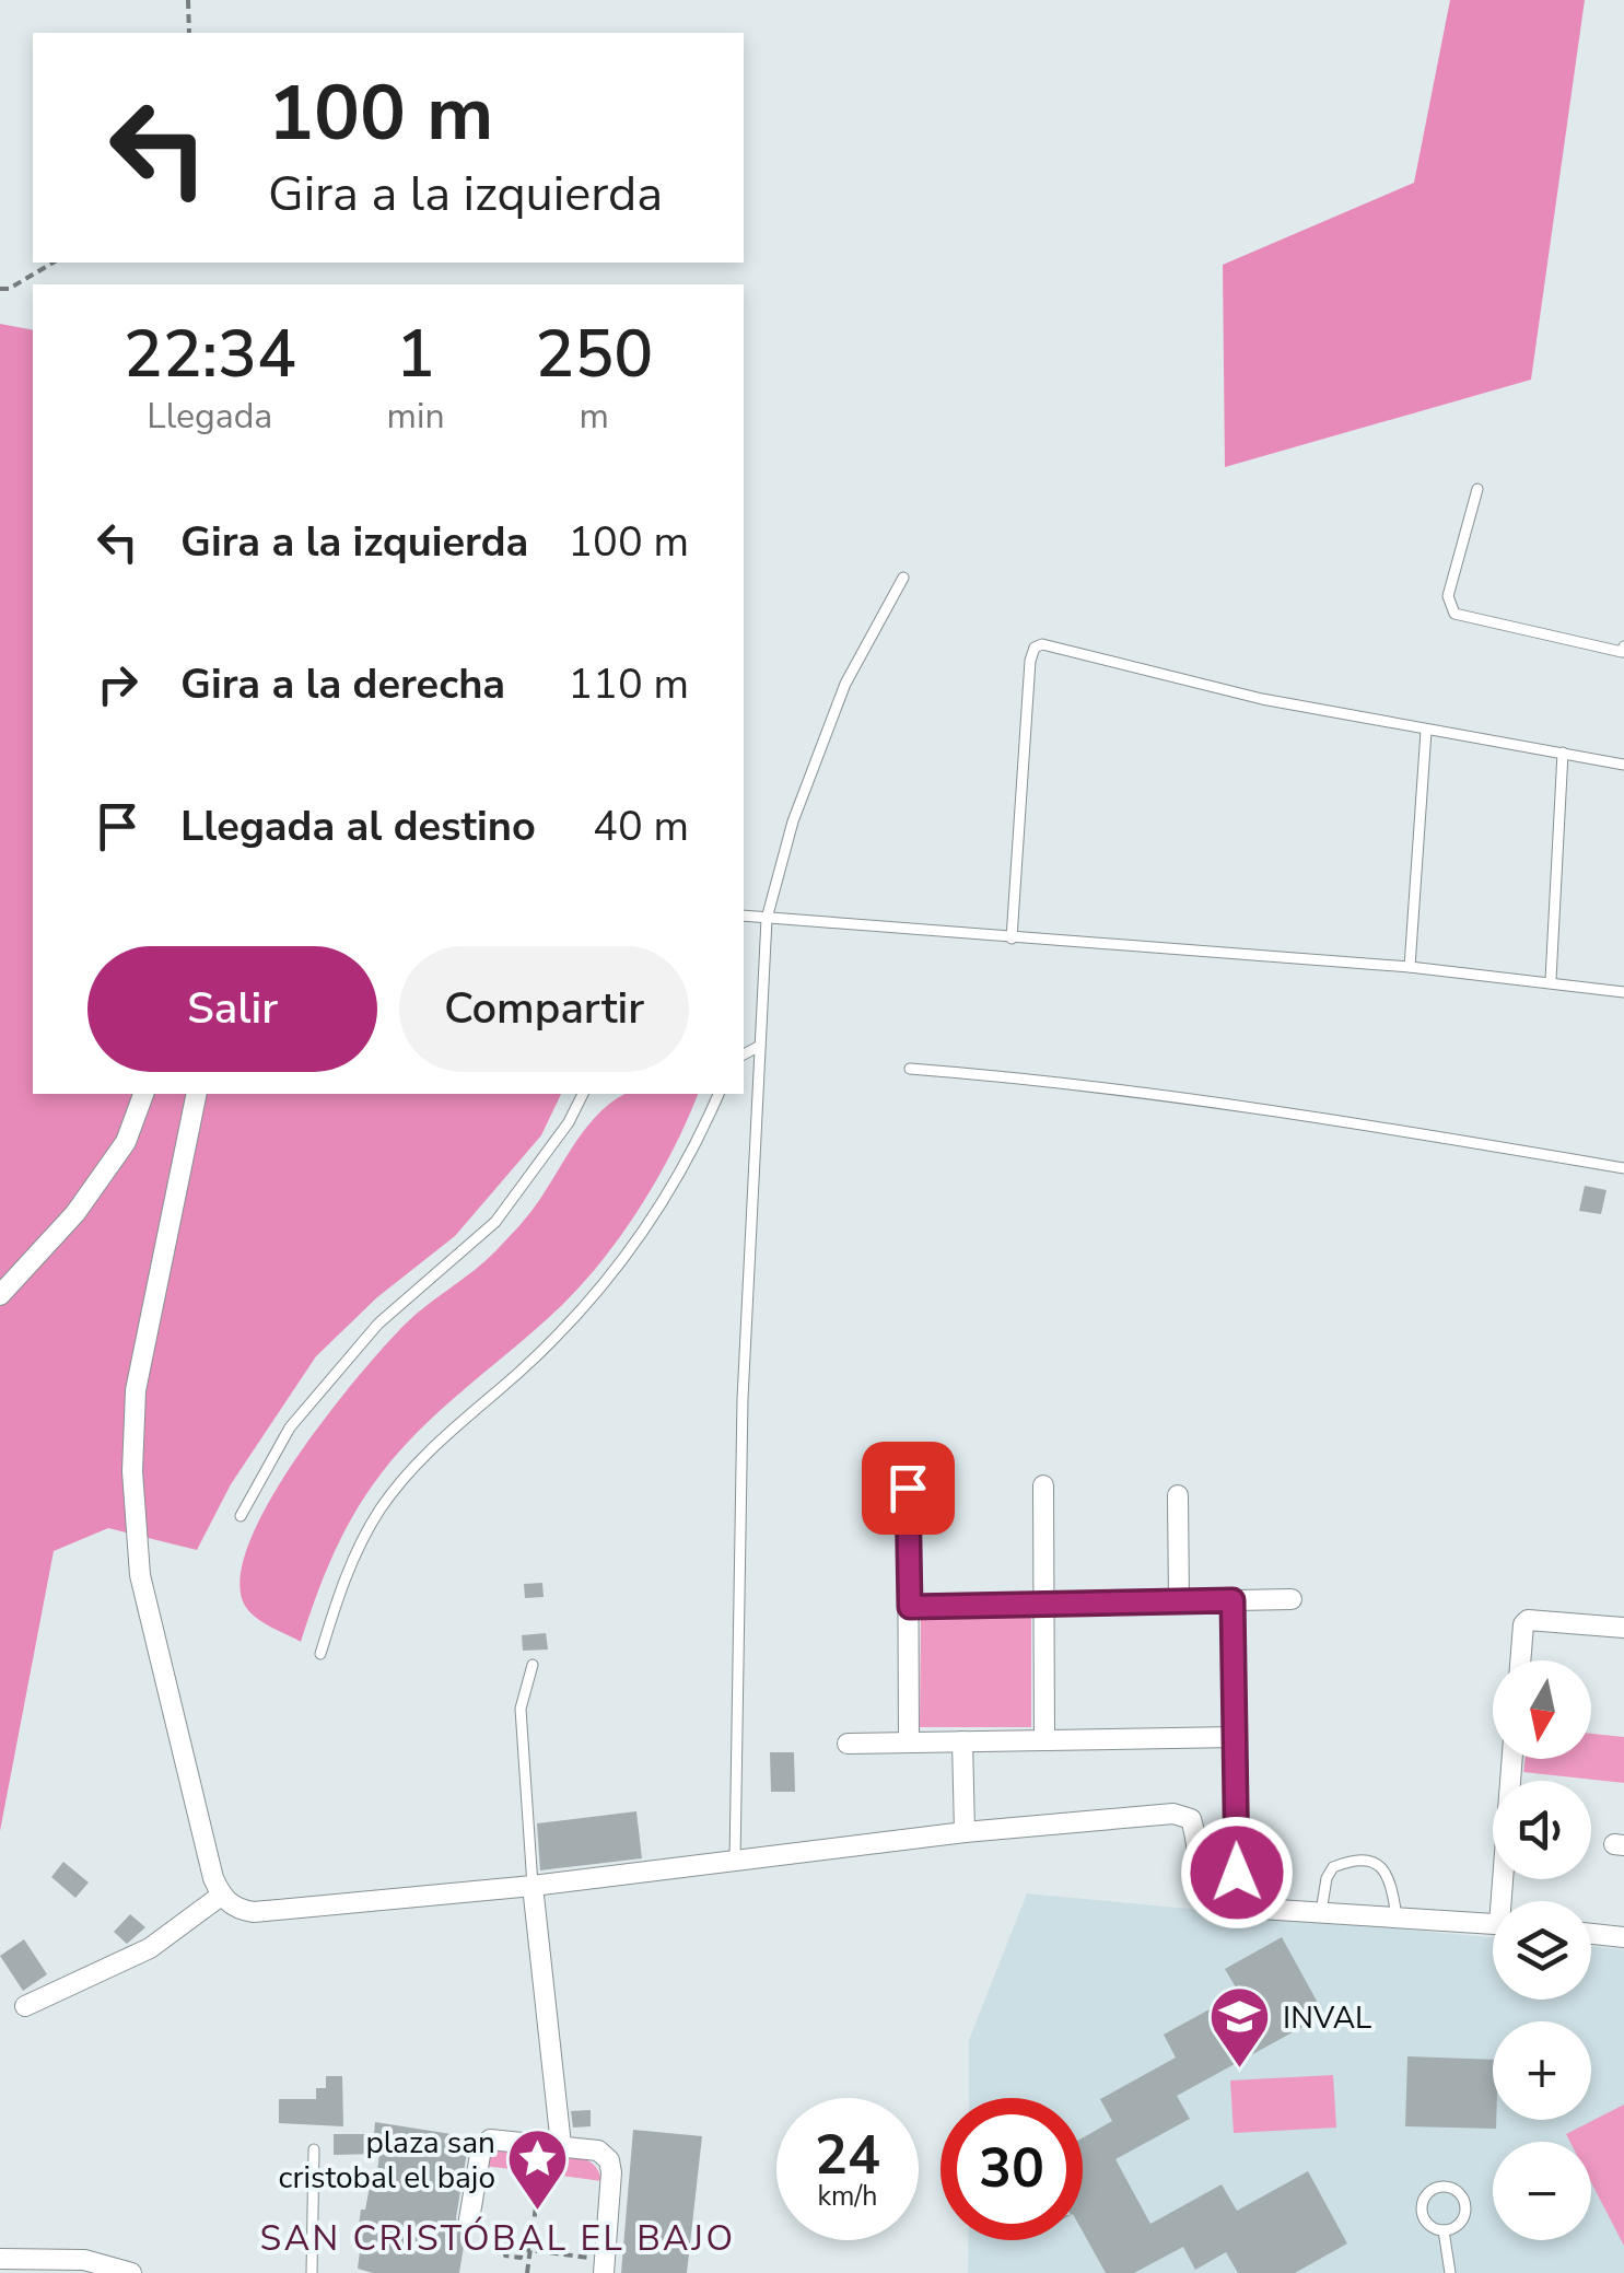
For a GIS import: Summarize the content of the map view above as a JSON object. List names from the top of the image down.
{
  "districts": ["SAN CRISTÓBAL EL BAJO"],
  "places": {
    "school or university": ["INVAL"],
    "place": ["plaza san cristobal el bajo"]
  },
  "north": "bottom",
  "page": {
    "turn": ["100 m", "Gira a la izquierda"],
    "eta": [
      "22:34",
      "Llegada",
      "1",
      "min",
      "250",
      "m"
    ],
    "list": [
      {
        "name": "Gira a la izquierda",
        "value": "100 m"
      },
      {
        "name": "Gira a la derecha",
        "value": "110 m"
      },
      {
        "name": "Llegada al destino",
        "value": "40 m"
      }
    ],
    "buttons": ["Salir", "Compartir"],
    "map_buttons": ["+", "−"],
    "speed": "24 km/h",
    "limit": "30"
  }
}
